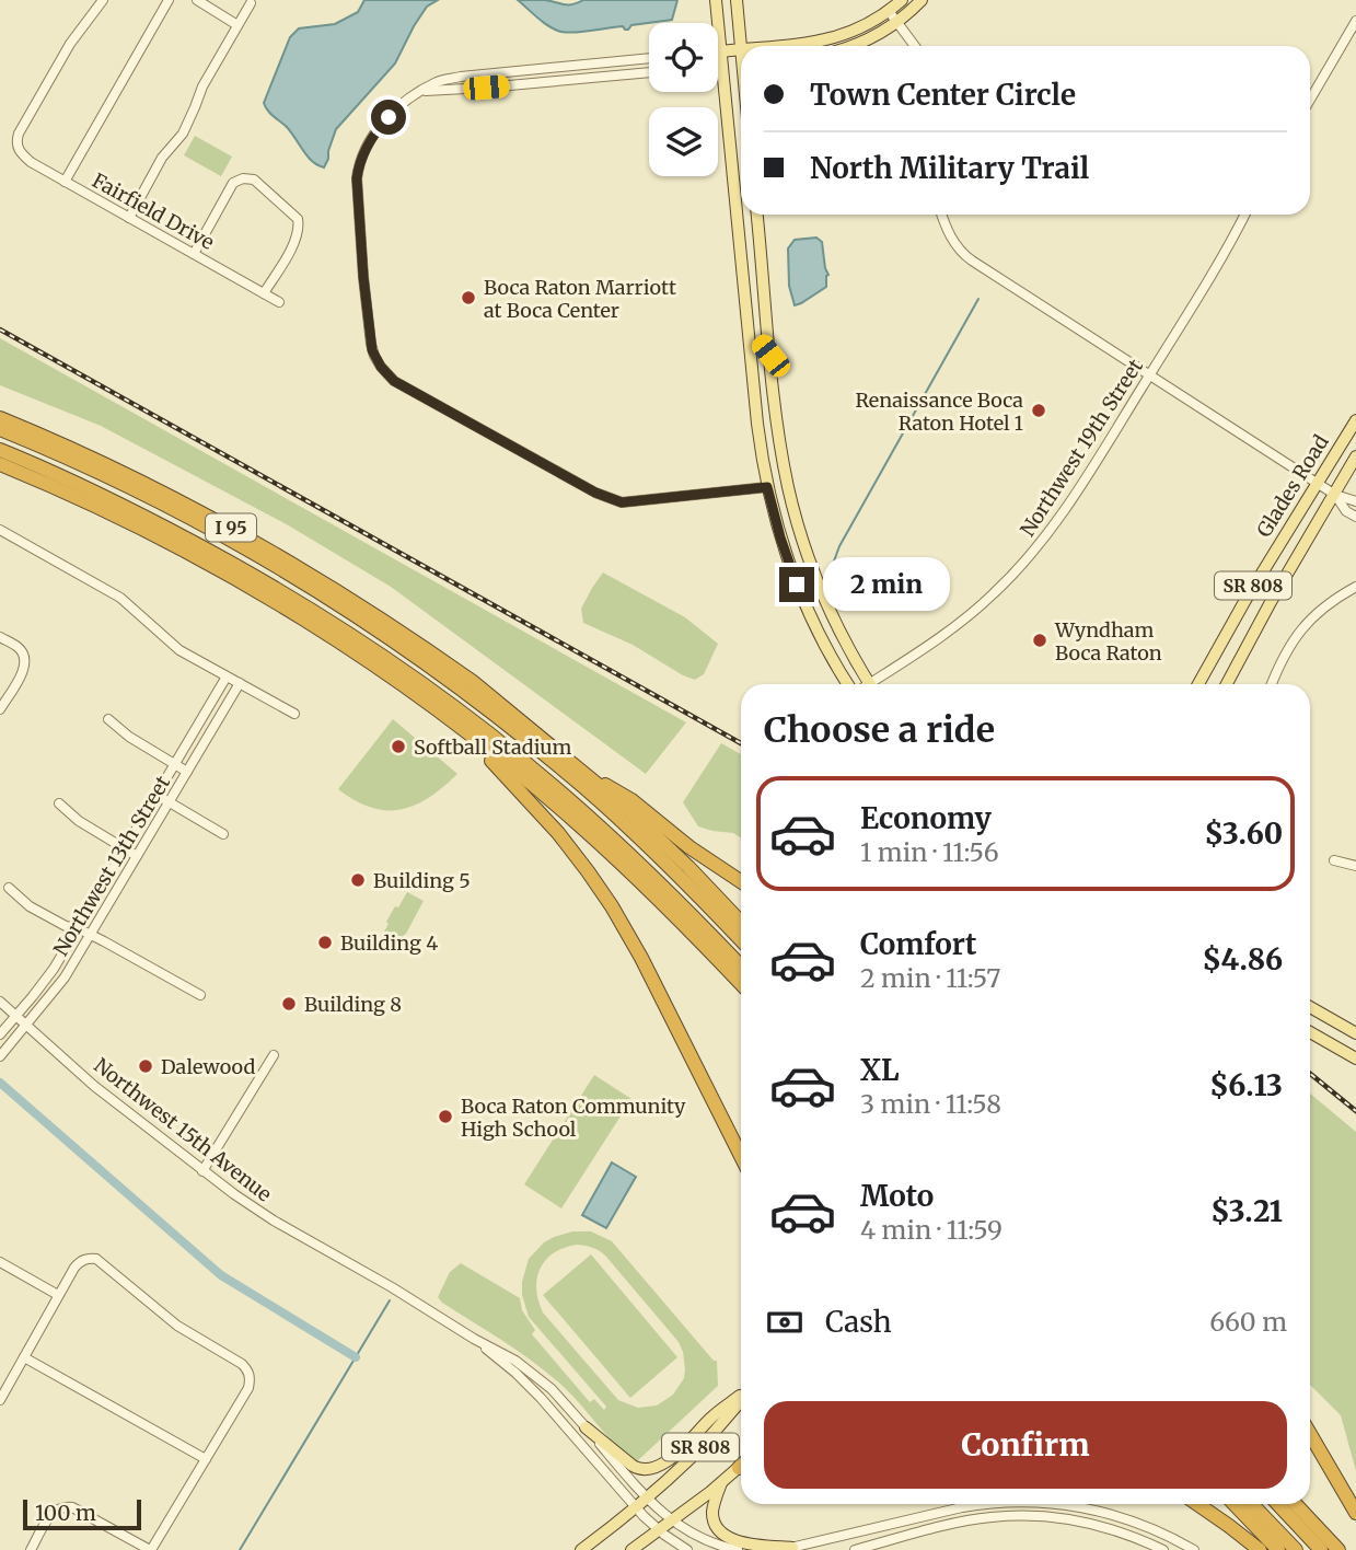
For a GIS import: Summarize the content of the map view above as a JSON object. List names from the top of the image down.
{
  "streets": {
    "highway": ["I 95"],
    "main road": ["Glades Road", "SR 808"],
    "street": [
      "Fairfield Drive",
      "Northwest 19th Street",
      "Northwest 13th Street",
      "Northwest 15th Avenue"
    ]
  },
  "crossings": [
    ["SR 808", "Northwest 15th Avenue"],
    ["Northwest 13th Street", "Northwest 15th Avenue"]
  ],
  "places": [
    "Boca Raton Marriott at Boca Center",
    "Renaissance Boca Raton Hotel 1",
    "Wyndham Boca Raton",
    "Softball Stadium",
    "Building 5",
    "Building 4",
    "Building 8",
    "Dalewood",
    "Boca Raton Community High School"
  ],
  "scale_bar": "100 m",
  "page": {
    "banner": ["Town Center Circle", "North Military Trail"],
    "bubble": "2 min",
    "heading": "Choose a ride",
    "list": [
      {
        "name": "Economy",
        "note": "1 min · 11:56",
        "value": "$3.60"
      },
      {
        "name": "Comfort",
        "note": "2 min · 11:57",
        "value": "$4.86"
      },
      {
        "name": "XL",
        "note": "3 min · 11:58",
        "value": "$6.13"
      },
      {
        "name": "Moto",
        "note": "4 min · 11:59",
        "value": "$3.21"
      }
    ],
    "pay": ["Cash", "660 m"],
    "buttons": "Confirm",
    "scale": "100 m"
  }
}
